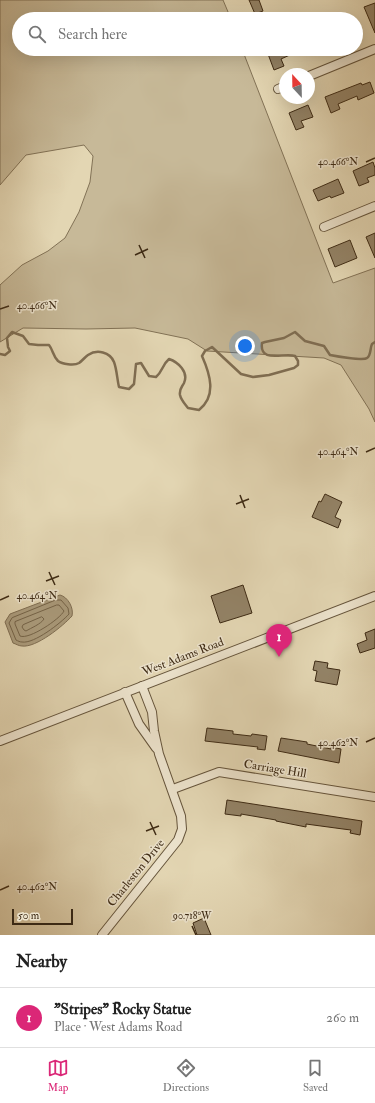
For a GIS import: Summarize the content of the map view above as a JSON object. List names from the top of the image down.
{
  "streets": {
    "street": ["West Adams Road", "Carriage Hill", "Charleston Drive"]
  },
  "crossings": [
    ["West Adams Road", "Charleston Drive"],
    ["Carriage Hill", "Charleston Drive"]
  ],
  "scale_bar": "50 m",
  "north": "top",
  "page": {
    "search": "Search here",
    "pins": "1",
    "scale": "50 m",
    "heading": "Nearby",
    "list": [
      {
        "mark": "1",
        "name": "\"Stripes\" Rocky Statue",
        "note": "Place · West Adams Road",
        "value": "260 m"
      }
    ],
    "nav": ["Map", "Directions", "Saved"]
  },
  "coordinates": [
    "40.466°N",
    "40.464°N",
    "40.462°N",
    "90.718°W"
  ]
}
